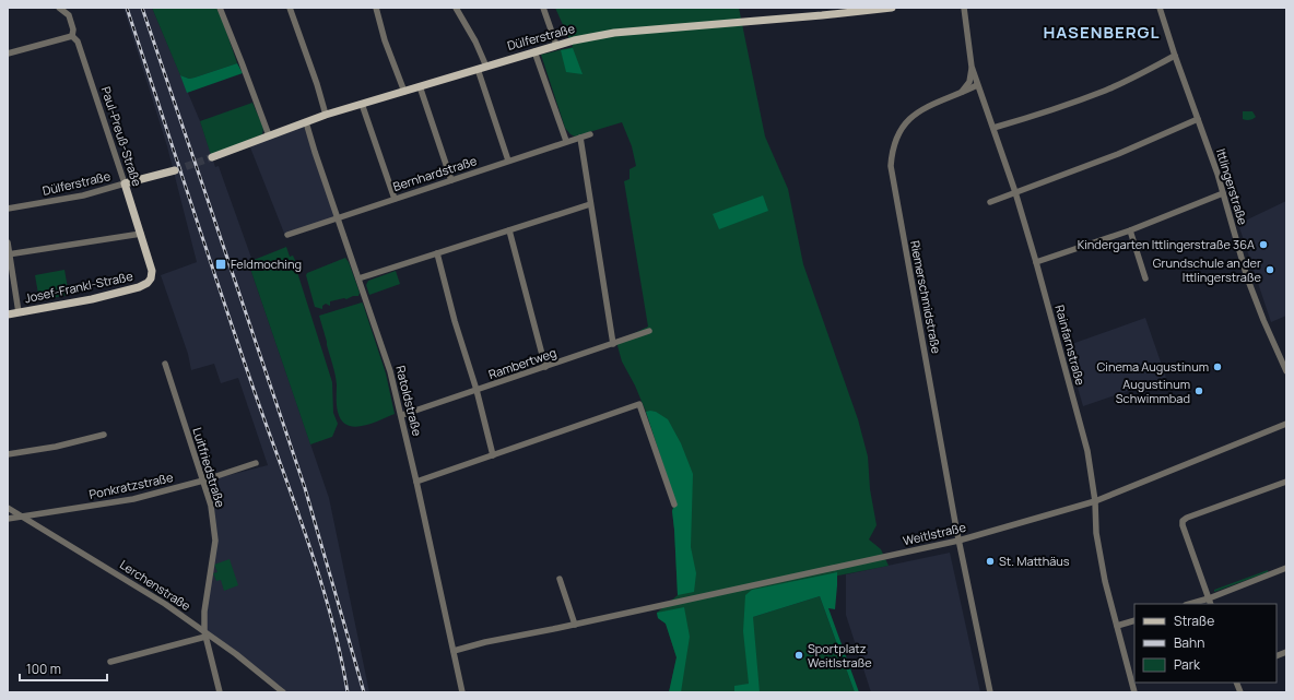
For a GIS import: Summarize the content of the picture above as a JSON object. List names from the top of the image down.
{
  "streets": {
    "main road": ["Dülferstraße", "Paul-Preuß-Straße", "Josef-Frankl-Straße"],
    "street": [
      "Bernhardstraße",
      "Ittlingerstraße",
      "Riemerschmidstraße",
      "Rainfarnstraße",
      "Rambertweg",
      "Ratoldstraße",
      "Luitfriedstraße",
      "Ponkratzstraße",
      "Weitlstraße",
      "Lerchenstraße"
    ]
  },
  "crossings": [
    ["Dülferstraße", "Paul-Preuß-Straße"],
    ["Dülferstraße", "Ratoldstraße"],
    ["Paul-Preuß-Straße", "Josef-Frankl-Straße"],
    ["Bernhardstraße", "Ratoldstraße"],
    ["Riemerschmidstraße", "Rainfarnstraße"],
    ["Riemerschmidstraße", "Weitlstraße"],
    ["Rainfarnstraße", "Weitlstraße"],
    ["Rambertweg", "Ratoldstraße"],
    ["Ratoldstraße", "Weitlstraße"],
    ["Luitfriedstraße", "Ponkratzstraße"],
    ["Luitfriedstraße", "Lerchenstraße"],
    ["Ponkratzstraße", "Lerchenstraße"]
  ],
  "districts": ["HASENBERGL"],
  "places": {
    "other": [
      "Kindergarten Ittlingerstraße 36A",
      "Grundschule an der Ittlingerstraße",
      "Cinema Augustinum",
      "Augustinum Schwimmbad",
      "St. Matthäus",
      "Sportplatz Weitlstraße"
    ],
    "transit": ["Feldmoching"]
  },
  "legend": ["Straße", "Bahn", "Park"],
  "scale_bar": "100 m"
}
